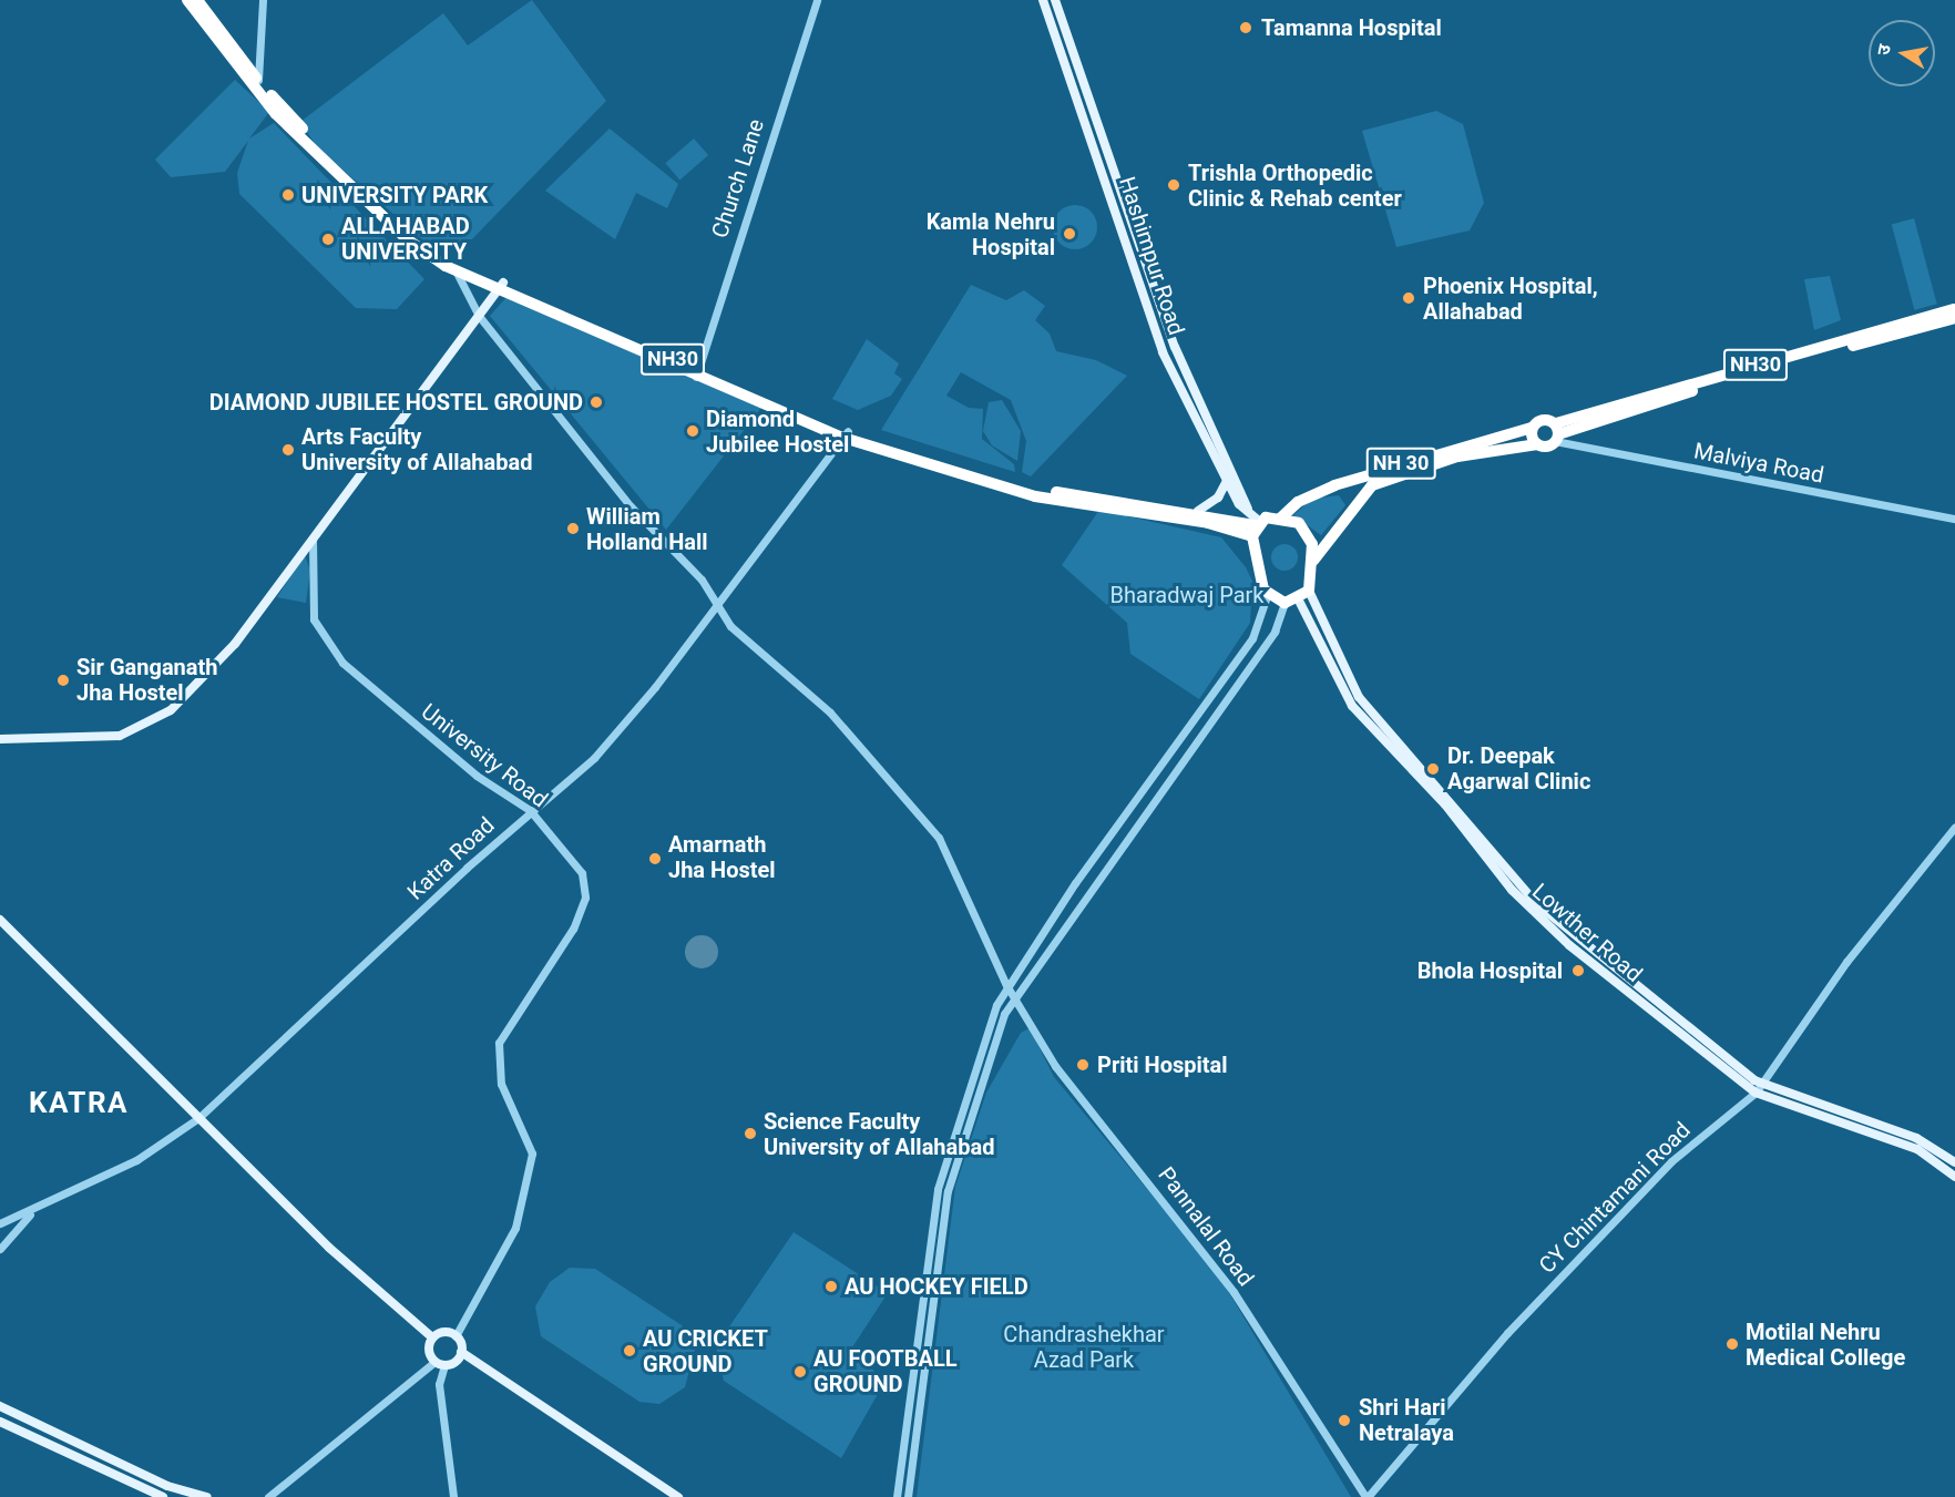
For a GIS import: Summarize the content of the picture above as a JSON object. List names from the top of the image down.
{
  "streets": {
    "highway": ["NH30", "NH 30"],
    "main road": ["Hashimpur Road", "Lowther Road"],
    "street": [
      "Church Lane",
      "Malviya Road",
      "University Road",
      "Katra Road",
      "CY Chintamani Road",
      "Pannalal Road"
    ]
  },
  "crossings": [
    ["NH30", "NH 30"],
    ["NH30", "Malviya Road"],
    ["NH 30", "Malviya Road"],
    ["University Road", "Katra Road"],
    ["Katra Road", "Pannalal Road"],
    ["Lowther Road", "CY Chintamani Road"],
    ["CY Chintamani Road", "Pannalal Road"]
  ],
  "districts": ["KATRA"],
  "parks": ["Bharadwaj Park", "Chandrashekhar Azad Park"],
  "places": [
    "Tamanna Hospital",
    "Trishla Orthopedic Clinic & Rehab center",
    "UNIVERSITY PARK",
    "Kamla Nehru Hospital",
    "ALLAHABAD UNIVERSITY",
    "Phoenix Hospital, Allahabad",
    "DIAMOND JUBILEE HOSTEL GROUND",
    "Diamond Jubilee Hostel",
    "Arts Faculty University of Allahabad",
    "William Holland Hall",
    "Sir Ganganath Jha Hostel",
    "Dr. Deepak Agarwal Clinic",
    "Amarnath Jha Hostel",
    "Bhola Hospital",
    "Priti Hospital",
    "Science Faculty University of Allahabad",
    "AU HOCKEY FIELD",
    "Motilal Nehru Medical College",
    "AU CRICKET GROUND",
    "AU FOOTBALL GROUND",
    "Shri Hari Netralaya"
  ],
  "north": "left"
}
